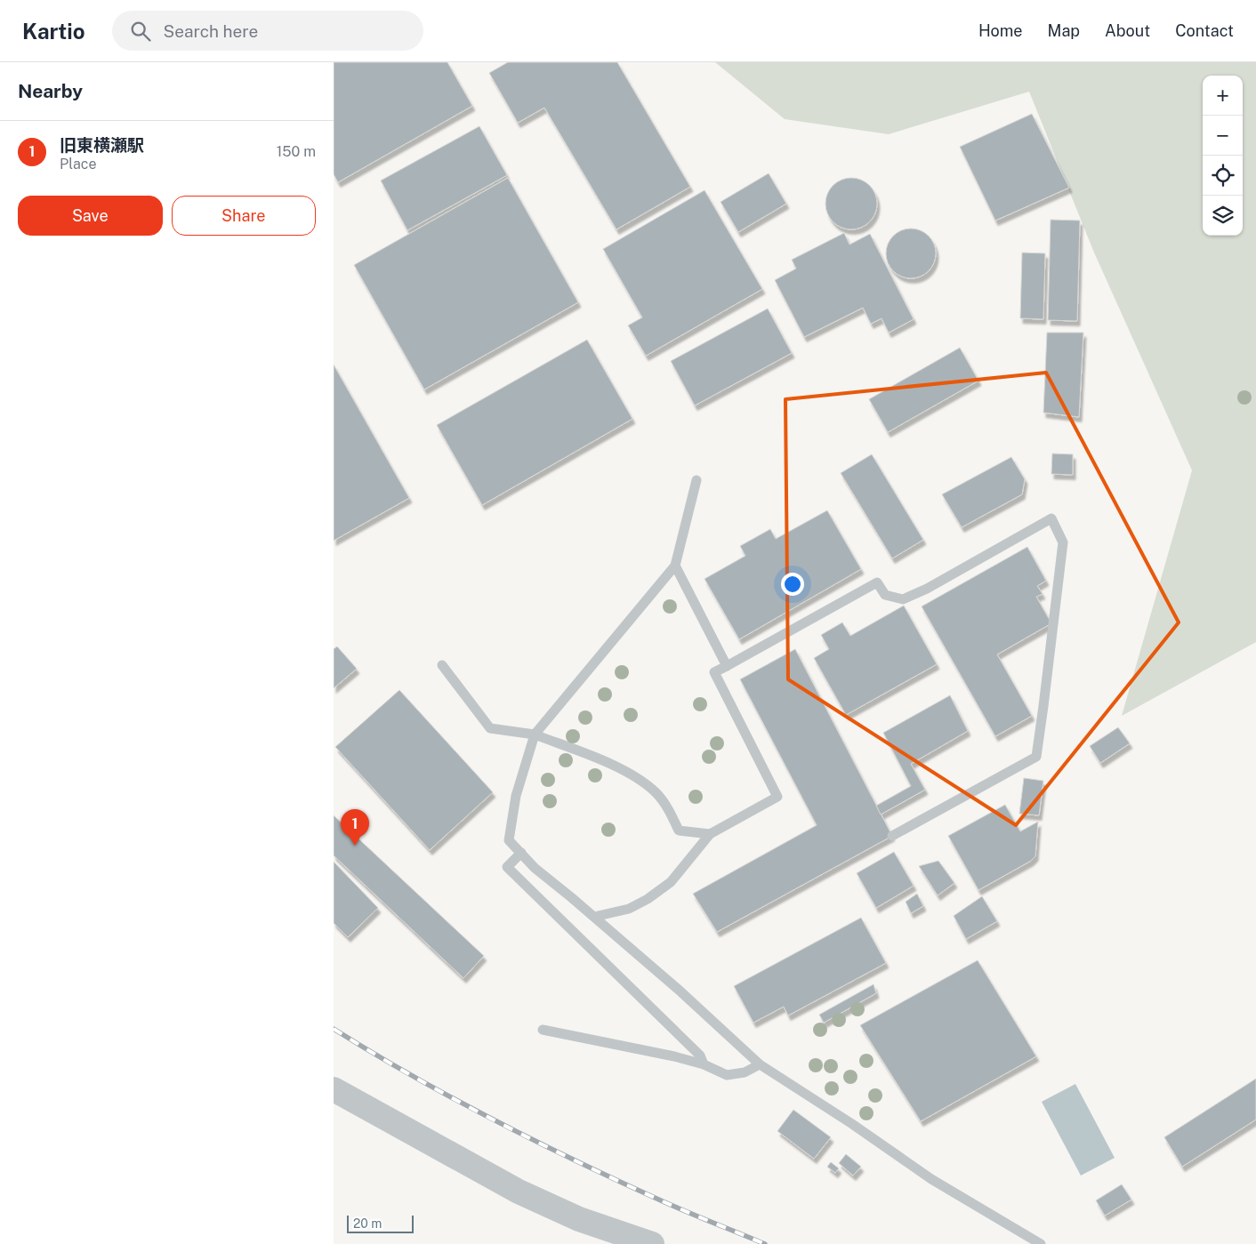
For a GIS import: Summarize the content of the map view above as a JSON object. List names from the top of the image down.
{
  "scale_bar": "20 m",
  "page": {
    "header": "Kartio",
    "search": "Search here",
    "nav": [
      "Home",
      "Map",
      "About",
      "Contact"
    ],
    "heading": "Nearby",
    "map_buttons": ["+", "−"],
    "list": [
      {
        "mark": "1",
        "name": "旧東横瀬駅",
        "note": "Place",
        "value": "150 m"
      }
    ],
    "buttons": ["Save", "Share"],
    "pins": "1",
    "scale": "20 m"
  }
}
